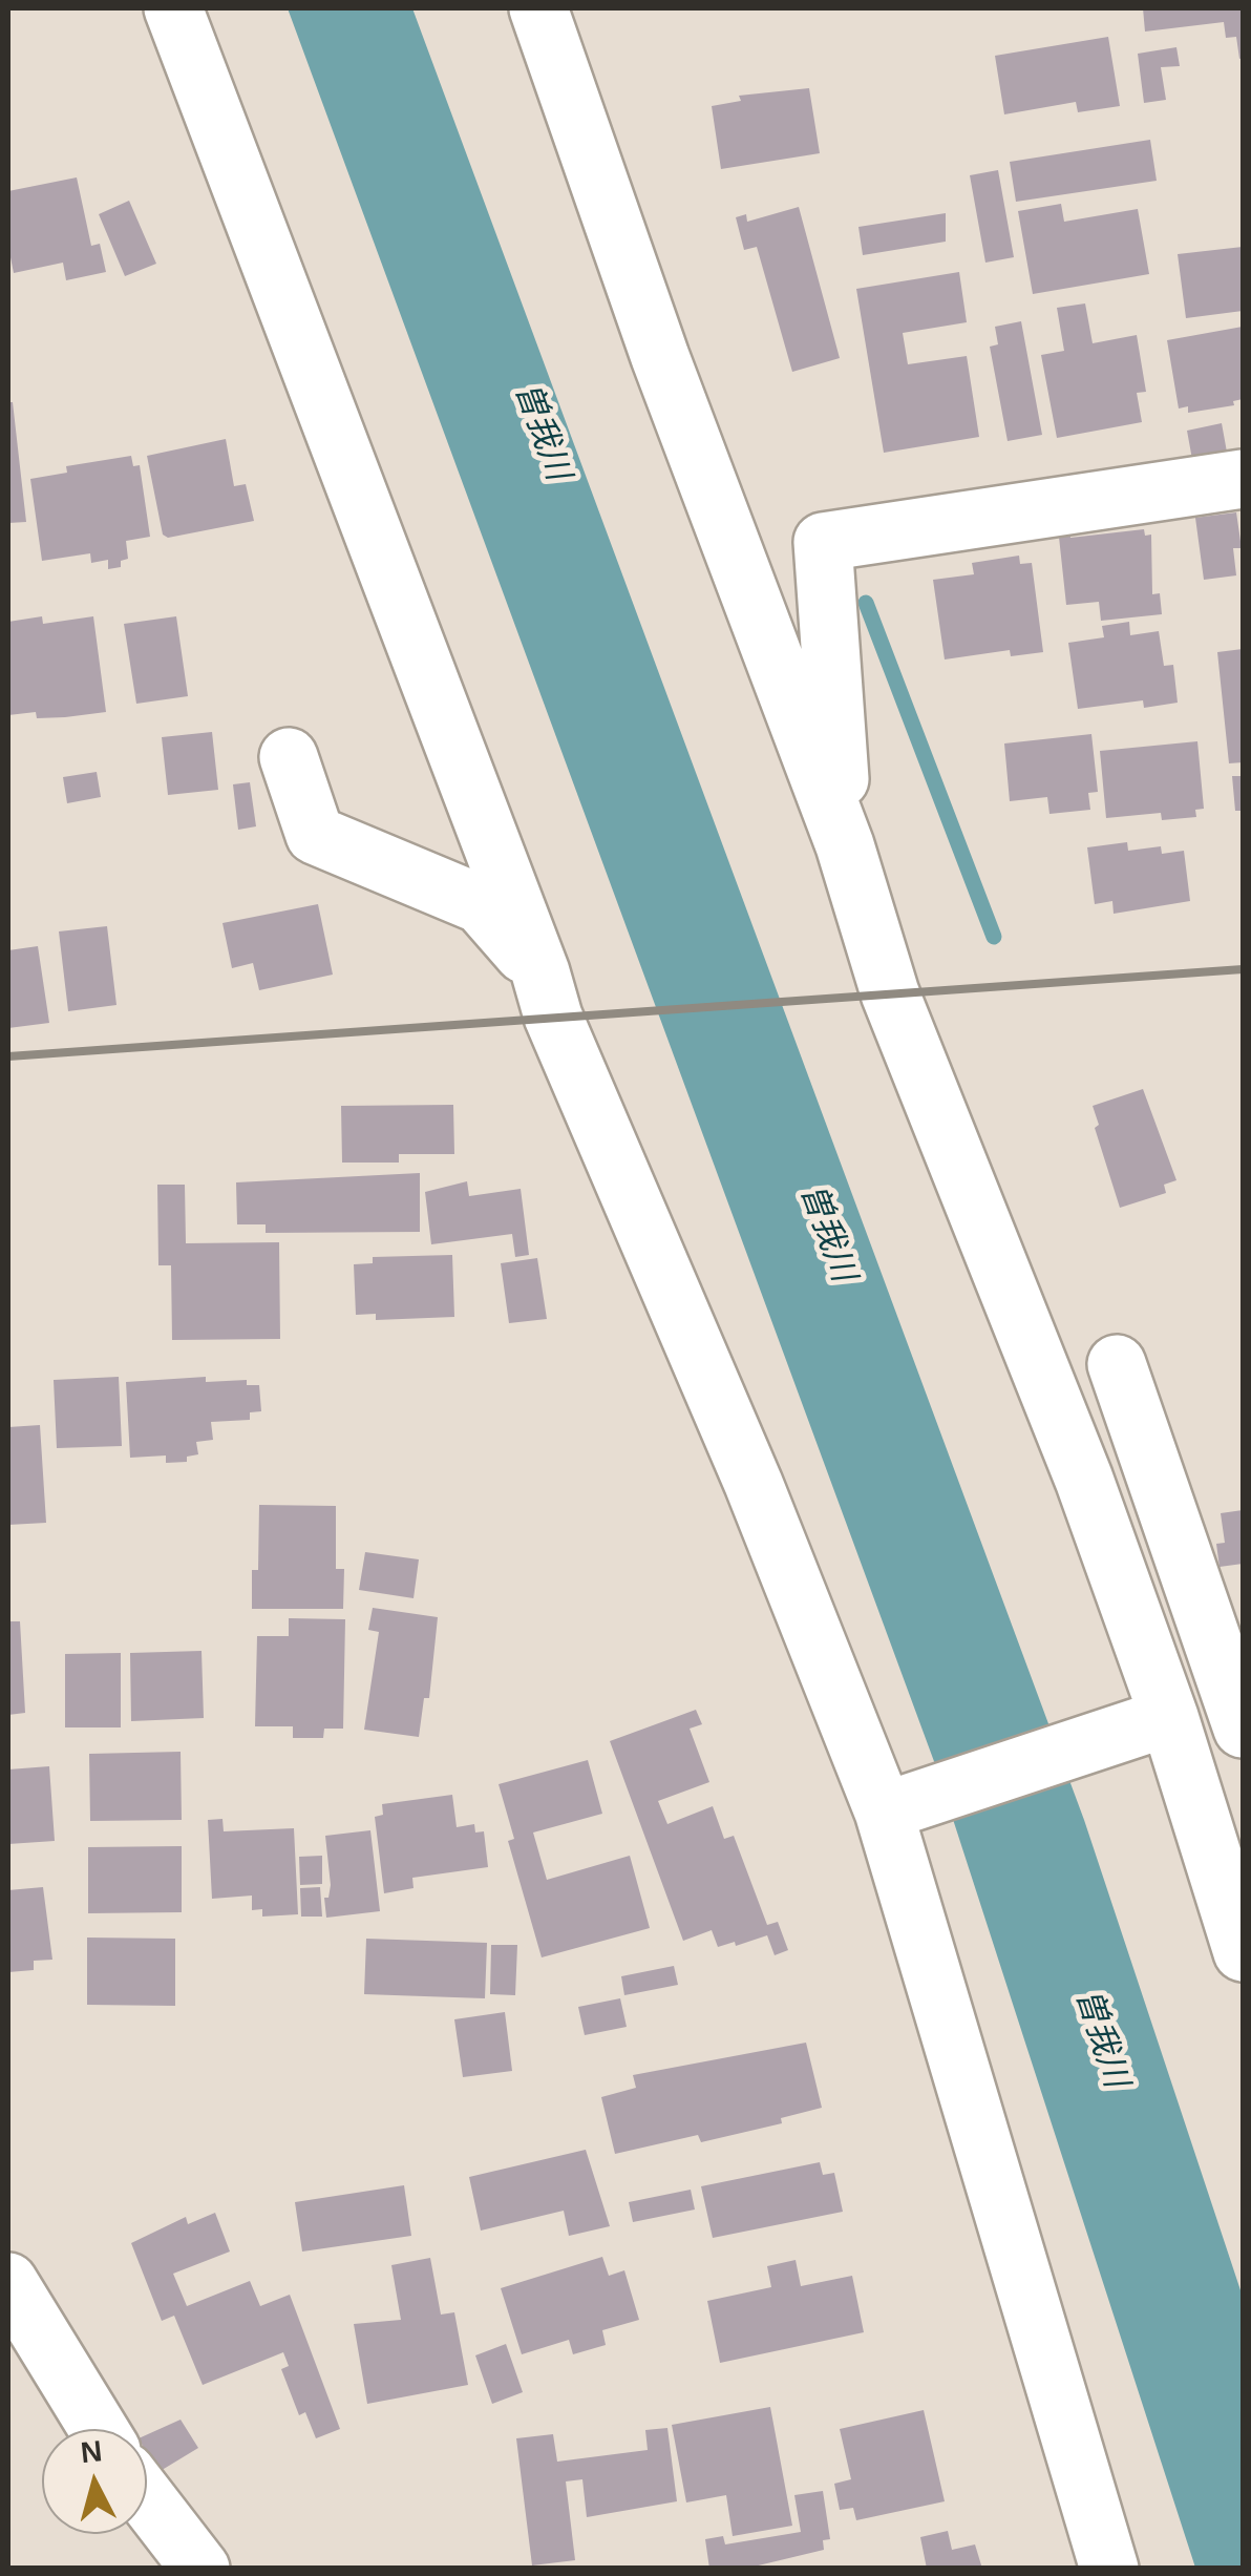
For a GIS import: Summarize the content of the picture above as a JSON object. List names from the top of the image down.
{
  "water": ["曽我川"],
  "north": "top"
}
